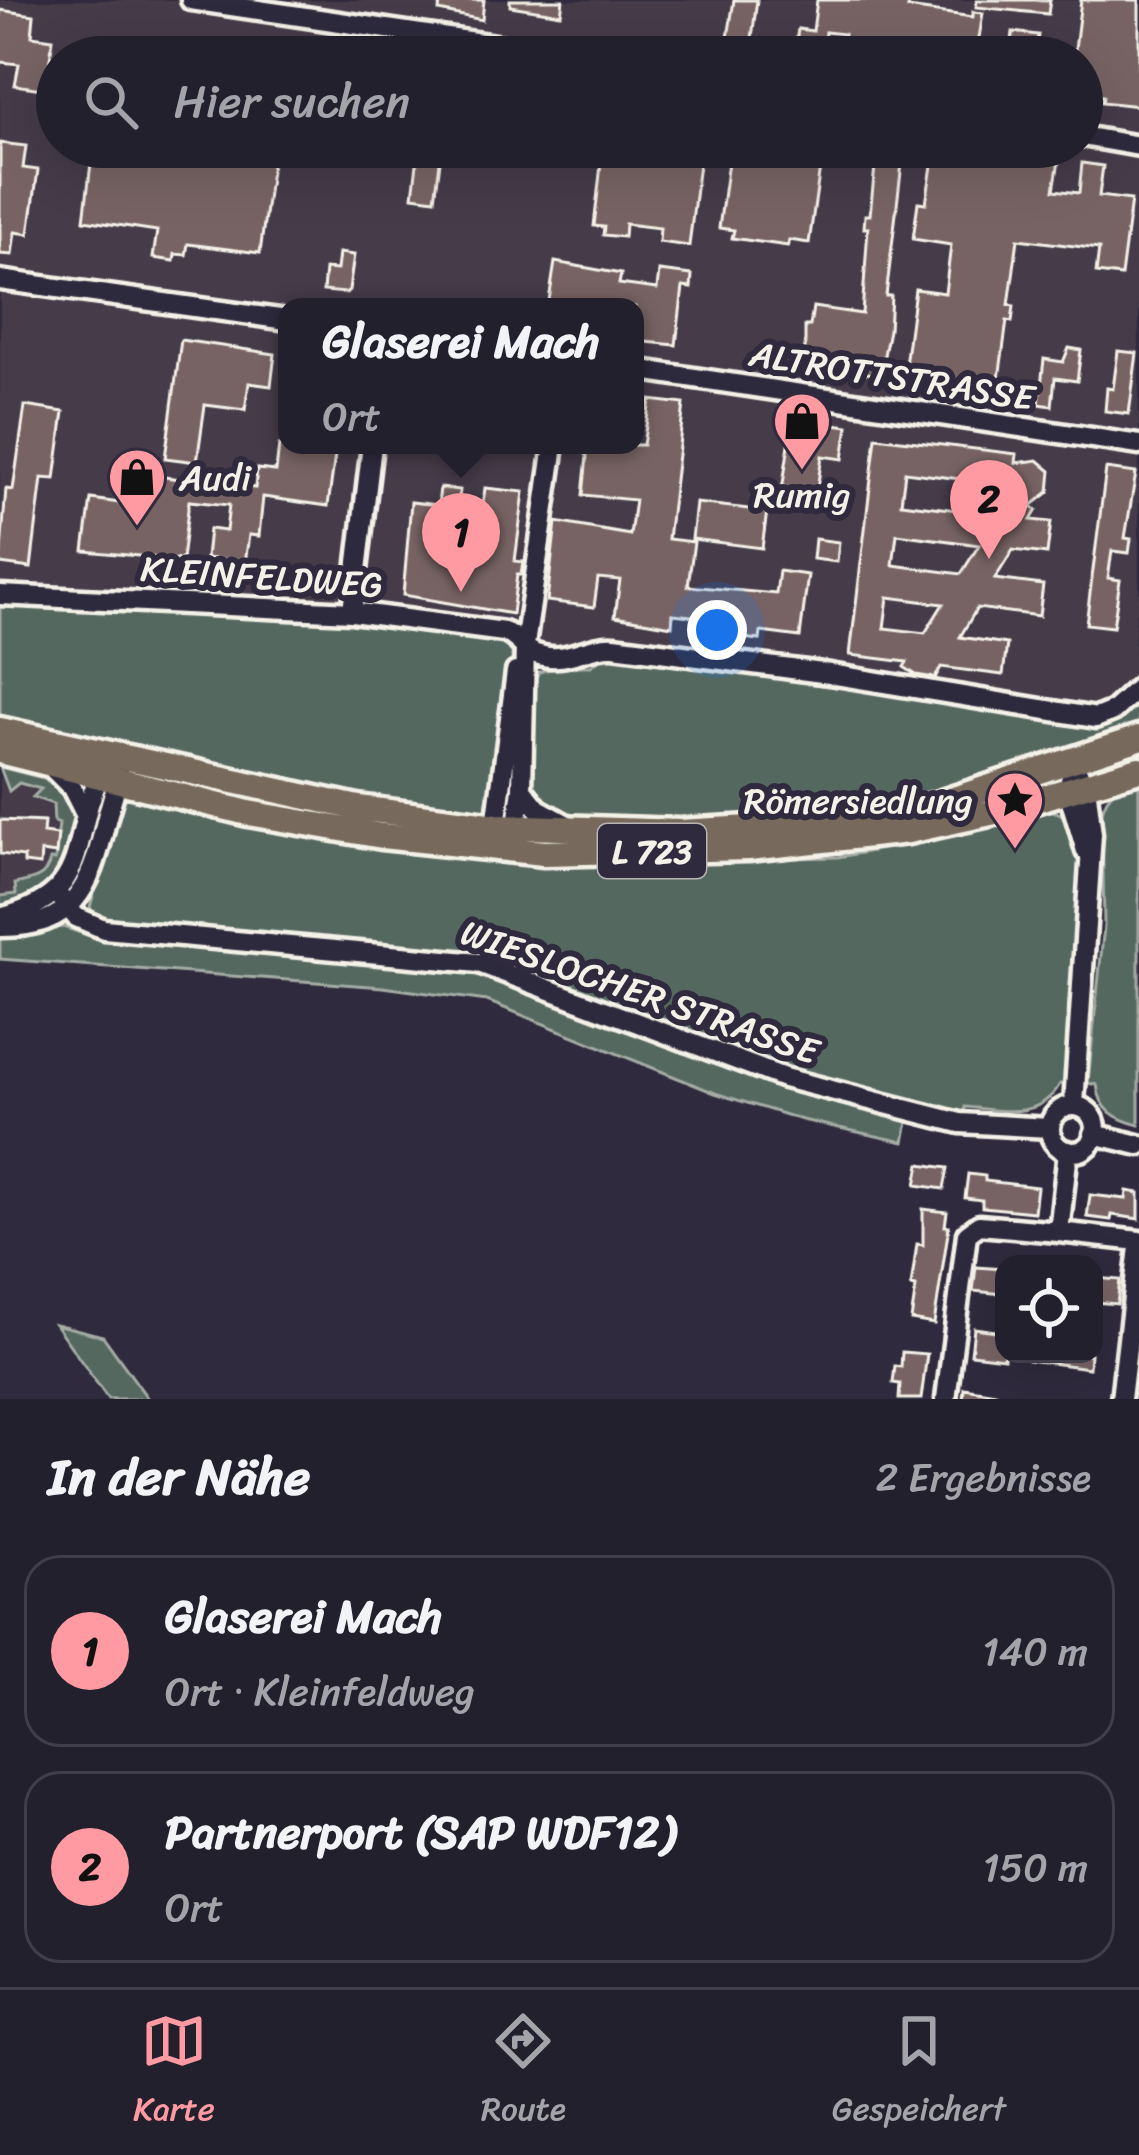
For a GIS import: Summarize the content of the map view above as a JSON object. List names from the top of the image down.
{
  "streets": {
    "main road": ["L 723"],
    "street": ["ALTROTTSTRASSE", "KLEINFELDWEG", "WIESLOCHER STRASSE"]
  },
  "places": {
    "shop": ["Rumig", "Audi"],
    "place": ["Römersiedlung"]
  },
  "page": {
    "search": "Hier suchen",
    "popup": ["Glaserei Mach", "Ort"],
    "pins": ["2", "1"],
    "heading": ["In der Nähe", "2 Ergebnisse"],
    "list": [
      {
        "mark": "1",
        "name": "Glaserei Mach",
        "note": "Ort · Kleinfeldweg",
        "value": "140 m"
      },
      {
        "mark": "2",
        "name": "Partnerport (SAP WDF12)",
        "note": "Ort",
        "value": "150 m"
      }
    ],
    "nav": ["Karte", "Route", "Gespeichert"]
  }
}
